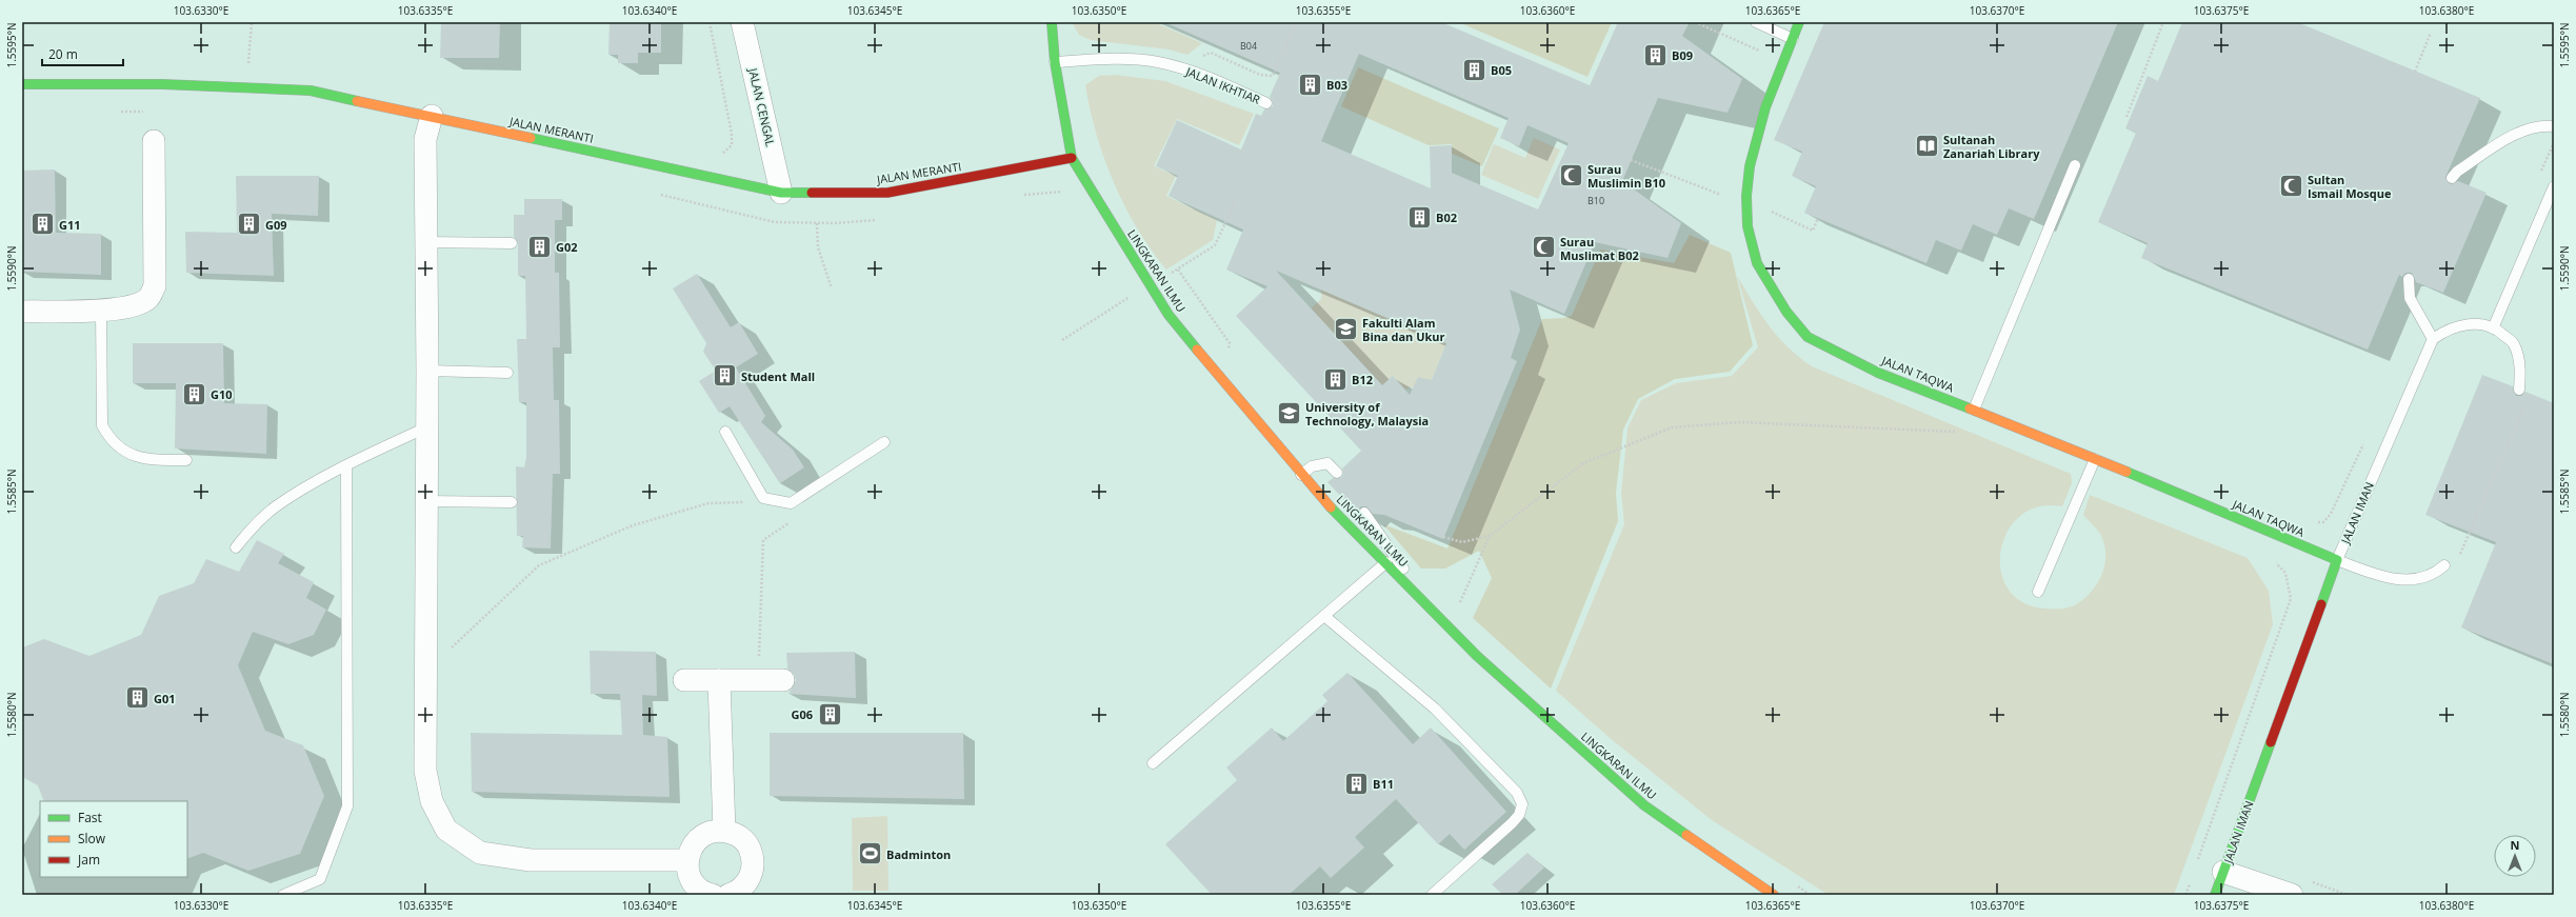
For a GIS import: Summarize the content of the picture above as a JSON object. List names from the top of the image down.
{
  "streets": {
    "street": [
      "JALAN CENGAL",
      "JALAN MERANTI",
      "LINGKARAN ILMU",
      "JALAN TAQWA",
      "JALAN IMAN"
    ],
    "lane": ["JALAN IKHTIAR"]
  },
  "crossings": [
    ["JALAN IKHTIAR", "LINGKARAN ILMU"],
    ["JALAN CENGAL", "JALAN MERANTI"],
    ["JALAN MERANTI", "LINGKARAN ILMU"],
    ["JALAN TAQWA", "JALAN IMAN"]
  ],
  "places": {
    "building": [
      "B09",
      "B05",
      "B03",
      "B02",
      "G11",
      "G09",
      "G02",
      "Student Mall",
      "B12",
      "G10",
      "G01",
      "G06",
      "B11"
    ],
    "library": ["Sultanah Zanariah Library"],
    "mosque": ["Surau Muslimin B10", "Sultan Ismail Mosque", "Surau Muslimat B02"],
    "school or university": ["Fakulti Alam Bina dan Ukur", "University of Technology, Malaysia"],
    "sports": ["Badminton"]
  },
  "house_numbers": ["B04", "B10"],
  "legend": ["Fast", "Slow", "Jam"],
  "scale_bar": "20 m",
  "north": "top",
  "coordinates": [
    "103.6330°E",
    "103.6335°E",
    "103.6340°E",
    "103.6345°E",
    "103.6350°E",
    "103.6355°E",
    "103.6360°E",
    "103.6365°E",
    "103.6370°E",
    "103.6375°E",
    "103.6380°E",
    "1.5595°N",
    "1.5590°N",
    "1.5585°N",
    "1.5580°N"
  ]
}
